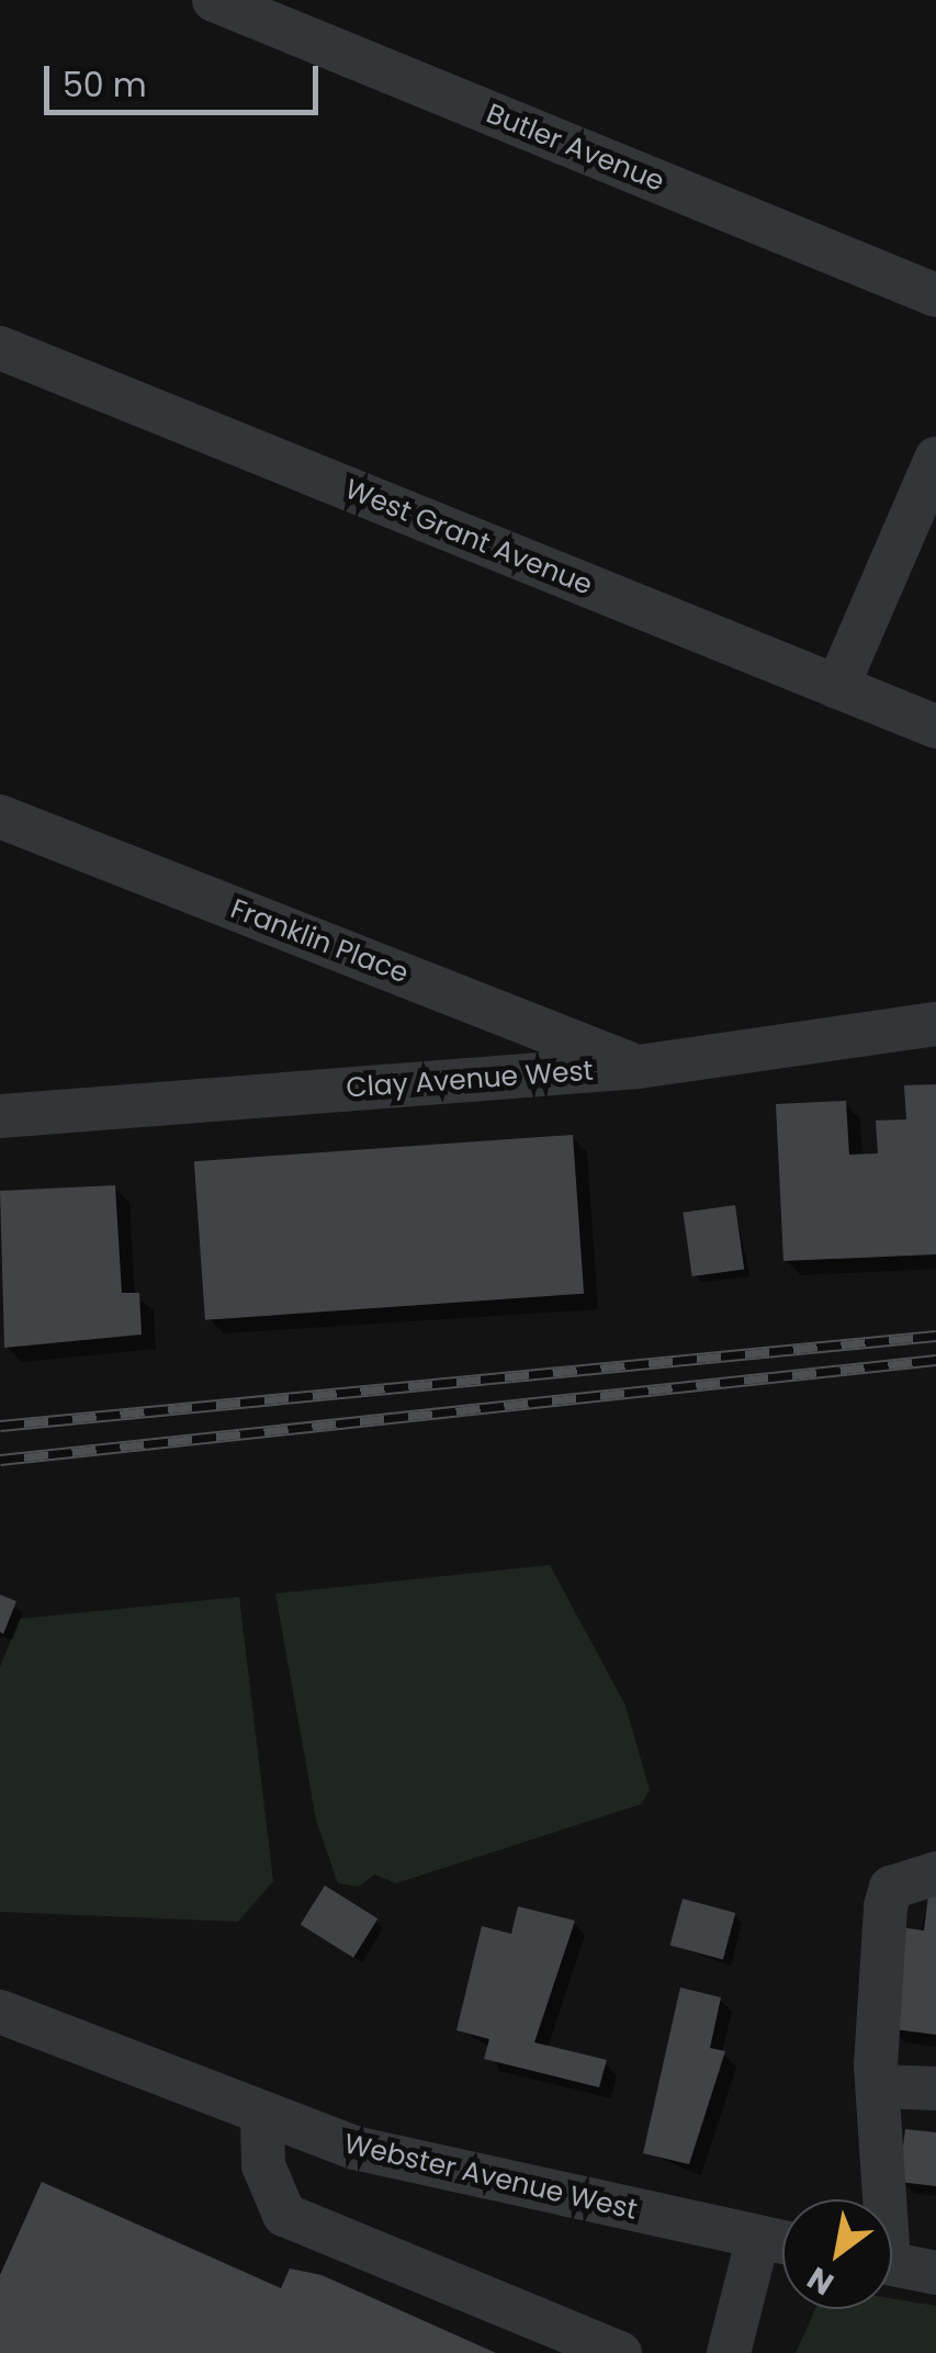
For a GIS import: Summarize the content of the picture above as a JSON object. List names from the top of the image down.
{
  "streets": {
    "street": [
      "Butler Avenue",
      "West Grant Avenue",
      "Franklin Place",
      "Clay Avenue West",
      "Webster Avenue West"
    ]
  },
  "crossings": [
    ["Franklin Place", "Clay Avenue West"]
  ],
  "scale_bar": "50 m",
  "north": "bottom left"
}
